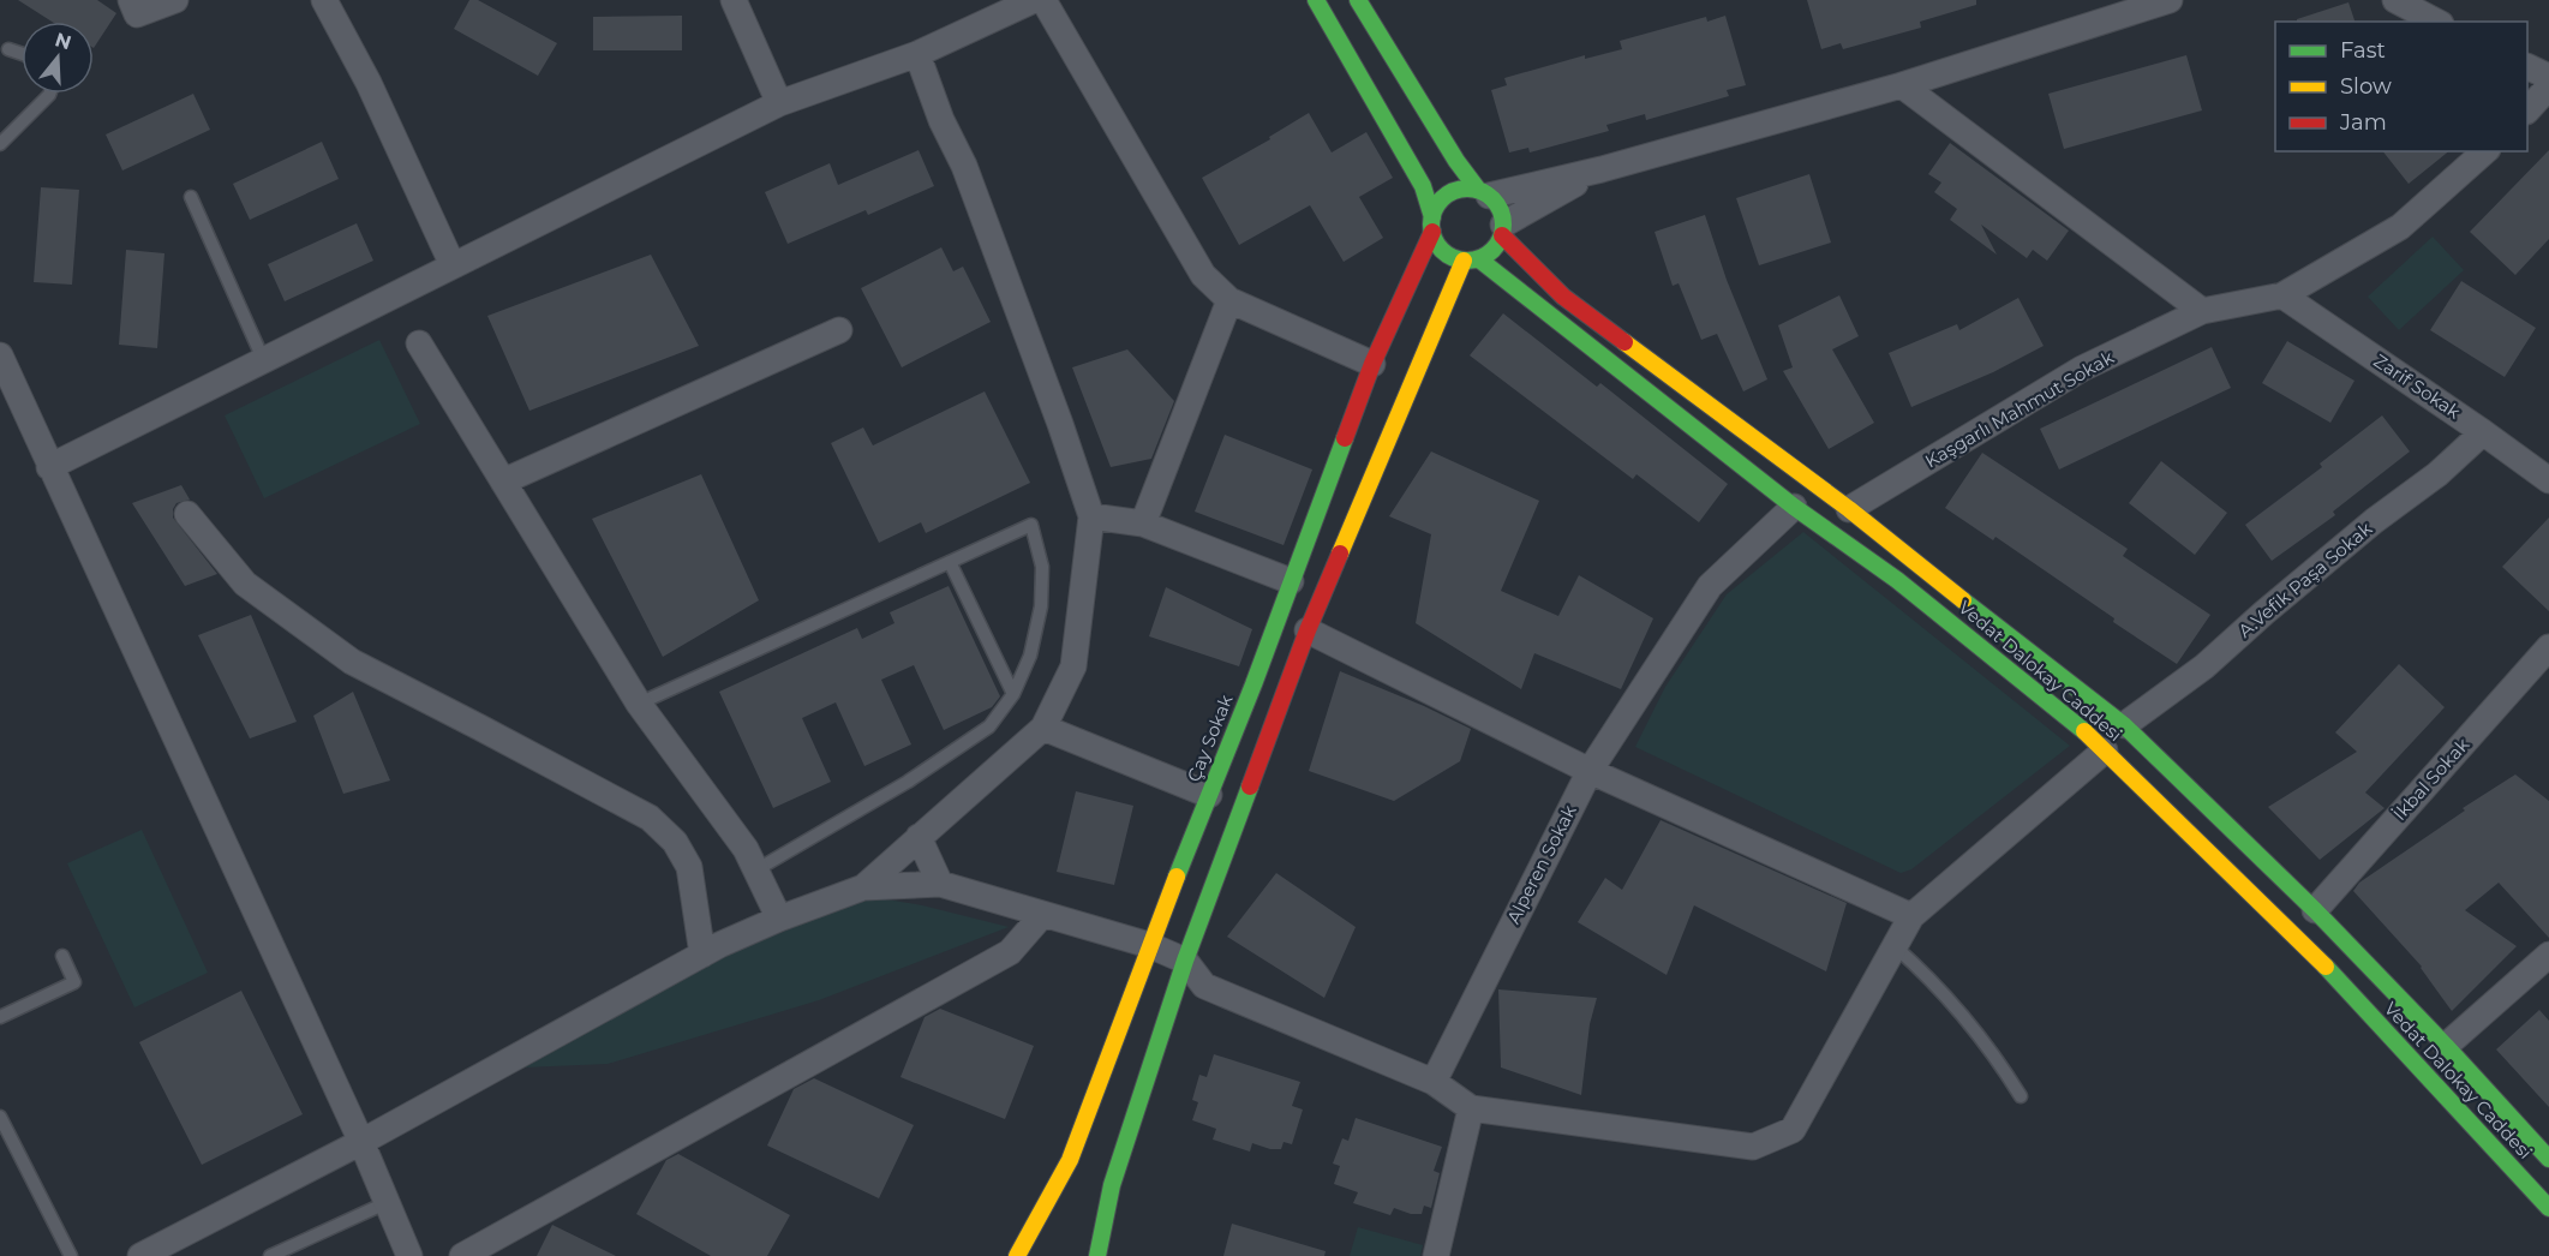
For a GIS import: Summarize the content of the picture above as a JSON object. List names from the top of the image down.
{
  "streets": {
    "main road": ["Vedat Dalokay Caddesi", "Çay Sokak"],
    "street": [
      "Zarif Sokak",
      "Kaşgarlı Mahmut Sokak",
      "A.Vefik Paşa Sokak",
      "İkbal Sokak",
      "Alperen Sokak"
    ]
  },
  "crossings": [
    ["Zarif Sokak", "Kaşgarlı Mahmut Sokak"],
    ["Zarif Sokak", "A.Vefik Paşa Sokak"],
    ["Kaşgarlı Mahmut Sokak", "Vedat Dalokay Caddesi"],
    ["A.Vefik Paşa Sokak", "Vedat Dalokay Caddesi"],
    ["Vedat Dalokay Caddesi", "Çay Sokak"],
    ["Vedat Dalokay Caddesi", "İkbal Sokak"],
    ["Vedat Dalokay Caddesi", "Alperen Sokak"]
  ],
  "legend": ["Fast", "Slow", "Jam"],
  "north": "top"
}
